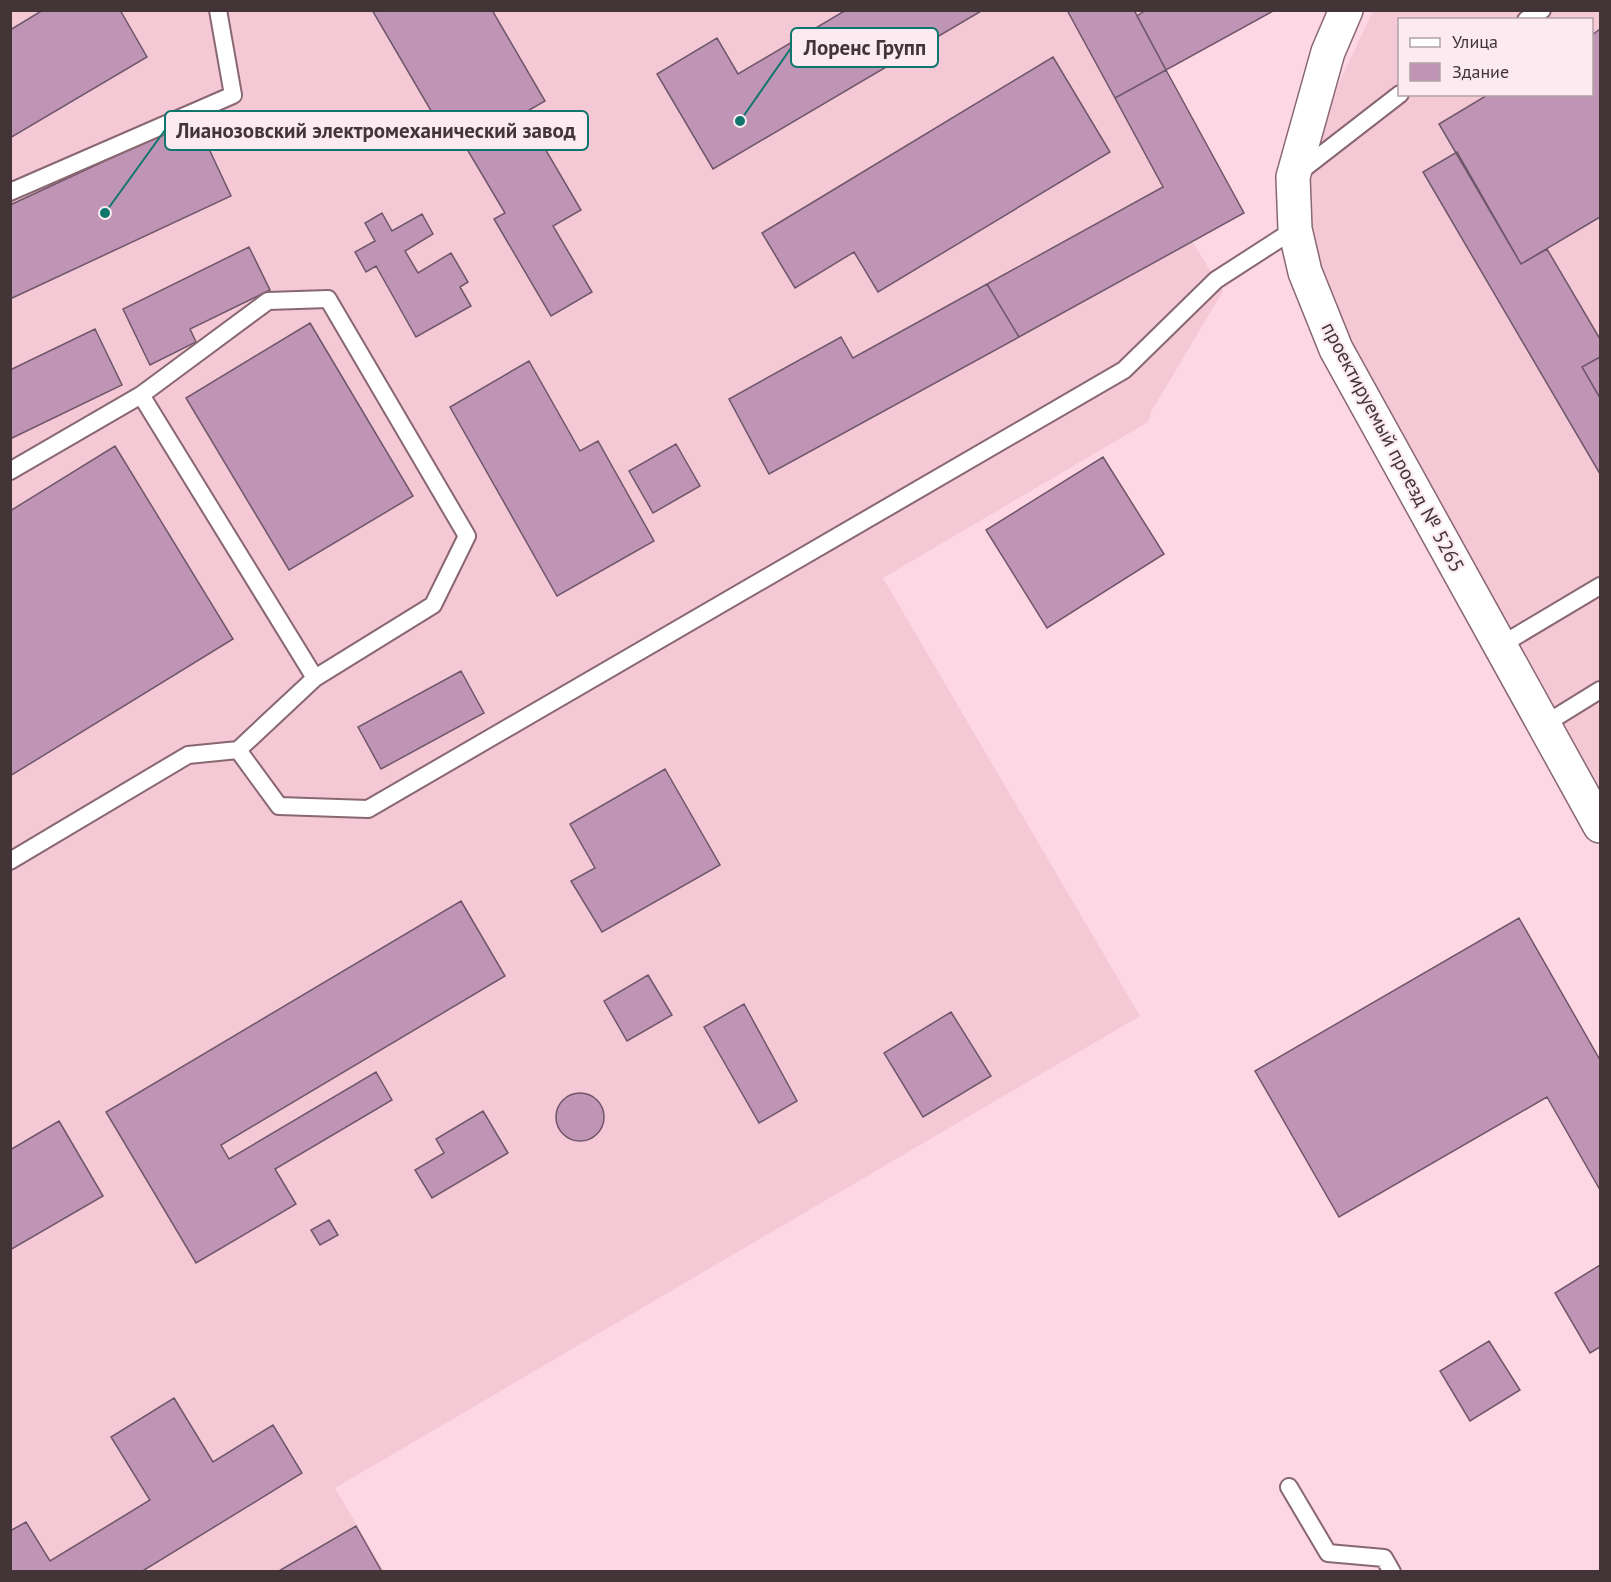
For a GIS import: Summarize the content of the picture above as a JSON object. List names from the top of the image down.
{
  "streets": {
    "street": ["проектируемый проезд № 5265"]
  },
  "places": ["Лоренс Групп", "Лианозовский электромеханический завод"],
  "legend": ["Улица", "Здание"]
}
